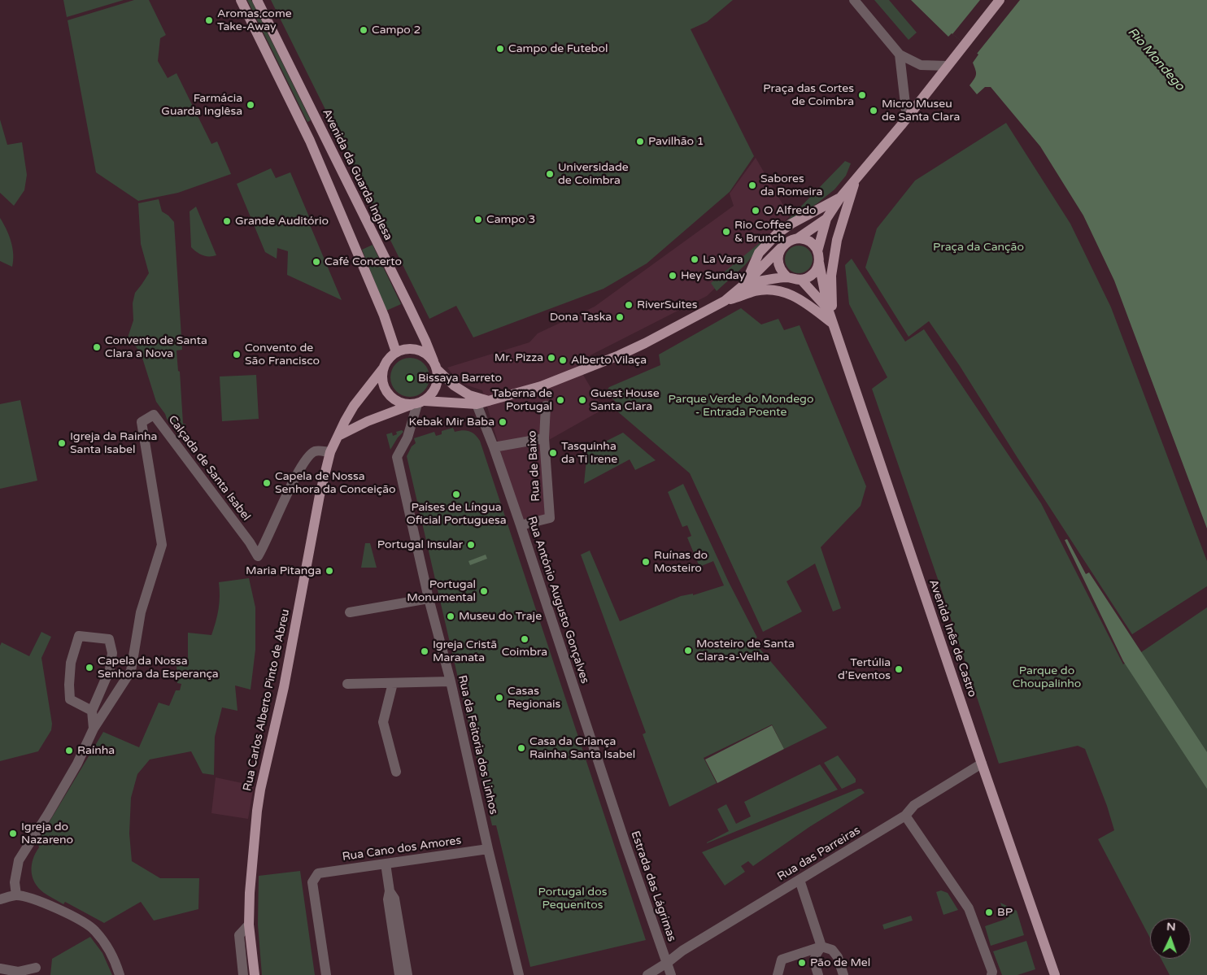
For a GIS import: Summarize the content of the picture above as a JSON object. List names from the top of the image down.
{
  "streets": {
    "main road": ["Avenida da Guarda Inglesa", "Avenida Inês de Castro", "Rua Carlos Alberto Pinto de Abreu"],
    "street": [
      "Rua de Baixo",
      "Calçada de Santa Isabel",
      "Rua António Augusto Gonçalves",
      "Rua da Feitoria dos Linhos",
      "Rua Cano dos Amores",
      "Rua das Parreiras",
      "Estrada das Lágrimas"
    ]
  },
  "crossings": [
    ["Avenida da Guarda Inglesa", "Rua Carlos Alberto Pinto de Abreu"],
    ["Avenida da Guarda Inglesa", "Rua da Feitoria dos Linhos"],
    ["Rua de Baixo", "Rua António Augusto Gonçalves"],
    ["Calçada de Santa Isabel", "Rua Carlos Alberto Pinto de Abreu"],
    ["Rua António Augusto Gonçalves", "Estrada das Lágrimas"],
    ["Avenida Inês de Castro", "Rua das Parreiras"],
    ["Rua Carlos Alberto Pinto de Abreu", "Rua da Feitoria dos Linhos"],
    ["Rua da Feitoria dos Linhos", "Rua Cano dos Amores"],
    ["Rua das Parreiras", "Estrada das Lágrimas"]
  ],
  "water": ["Rio Mondego"],
  "parks": [
    "Praça da Canção",
    "Parque Verde do Mondego - Entrada Poente",
    "Parque do Choupalinho",
    "Portugal dos Pequenitos"
  ],
  "places": [
    "Aromas.come Take-Away",
    "Campo 2",
    "Campo de Futebol",
    "Praça das Cortes de Coimbra",
    "Farmácia Guarda Inglêsa",
    "Micro Museu de Santa Clara",
    "Pavilhão 1",
    "Universidade de Coimbra",
    "Sabores da Romeira",
    "O Alfredo",
    "Campo 3",
    "Grande Auditório",
    "Rio Coffee & Brunch",
    "La Vara",
    "Café Concerto",
    "Hey Sunday",
    "RiverSuites",
    "Dona Taska",
    "Convento de Santa Clara a Nova",
    "Convento de São Francisco",
    "Mr. Pizza",
    "Alberto Vilaça",
    "Bissaya Barreto",
    "Taberna de Portugal",
    "Guest House Santa Clara",
    "Kebak Mir Baba",
    "Igreja da Rainha Santa Isabel",
    "Tasquinha da Ti Irene",
    "Capela de Nossa Senhora da Conceição",
    "Países de Língua Oficial Portuguesa",
    "Portugal Insular",
    "Ruínas do Mosteiro",
    "Maria Pitanga",
    "Portugal Monumental",
    "Museu do Traje",
    "Coimbra",
    "Mosteiro de Santa Clara-a-Velha",
    "Igreja Cristã Maranata",
    "Capela da Nossa Senhora da Esperança",
    "Tertúlia d’Eventos",
    "Casas Regionais",
    "Casa da Criança Rainha Santa Isabel",
    "Raínha",
    "Igreja do Nazareno",
    "BP",
    "Pão de Mel"
  ],
  "north": "top"
}
